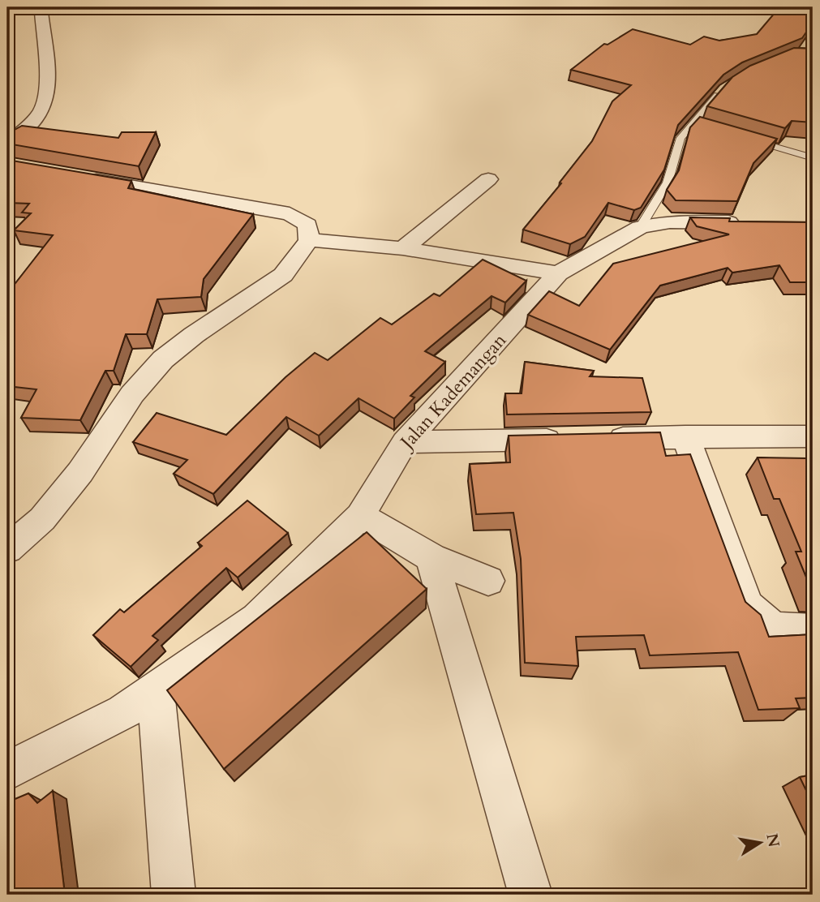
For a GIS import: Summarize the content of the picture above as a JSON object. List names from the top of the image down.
{
  "streets": {
    "street": ["Jalan Kademangan"]
  },
  "north": "right"
}
